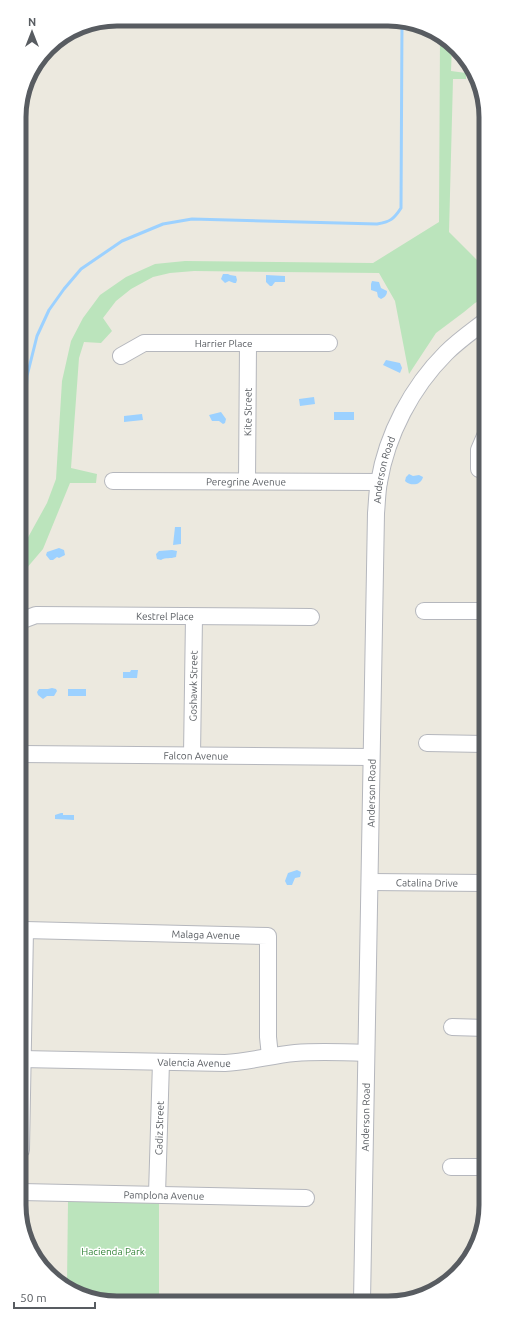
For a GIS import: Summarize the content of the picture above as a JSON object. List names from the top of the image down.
{
  "streets": {
    "street": [
      "Harrier Place",
      "Kite Street",
      "Anderson Road",
      "Peregrine Avenue",
      "Kestrel Place",
      "Goshawk Street",
      "Falcon Avenue",
      "Catalina Drive",
      "Malaga Avenue",
      "Valencia Avenue",
      "Cadiz Street",
      "Pamplona Avenue"
    ]
  },
  "crossings": [
    ["Harrier Place", "Kite Street"],
    ["Kite Street", "Peregrine Avenue"],
    ["Anderson Road", "Peregrine Avenue"],
    ["Anderson Road", "Falcon Avenue"],
    ["Anderson Road", "Catalina Drive"],
    ["Anderson Road", "Valencia Avenue"],
    ["Kestrel Place", "Goshawk Street"],
    ["Goshawk Street", "Falcon Avenue"],
    ["Malaga Avenue", "Valencia Avenue"],
    ["Valencia Avenue", "Cadiz Street"],
    ["Cadiz Street", "Pamplona Avenue"]
  ],
  "parks": ["Hacienda Park"],
  "scale_bar": "50 m",
  "north": "top"
}
